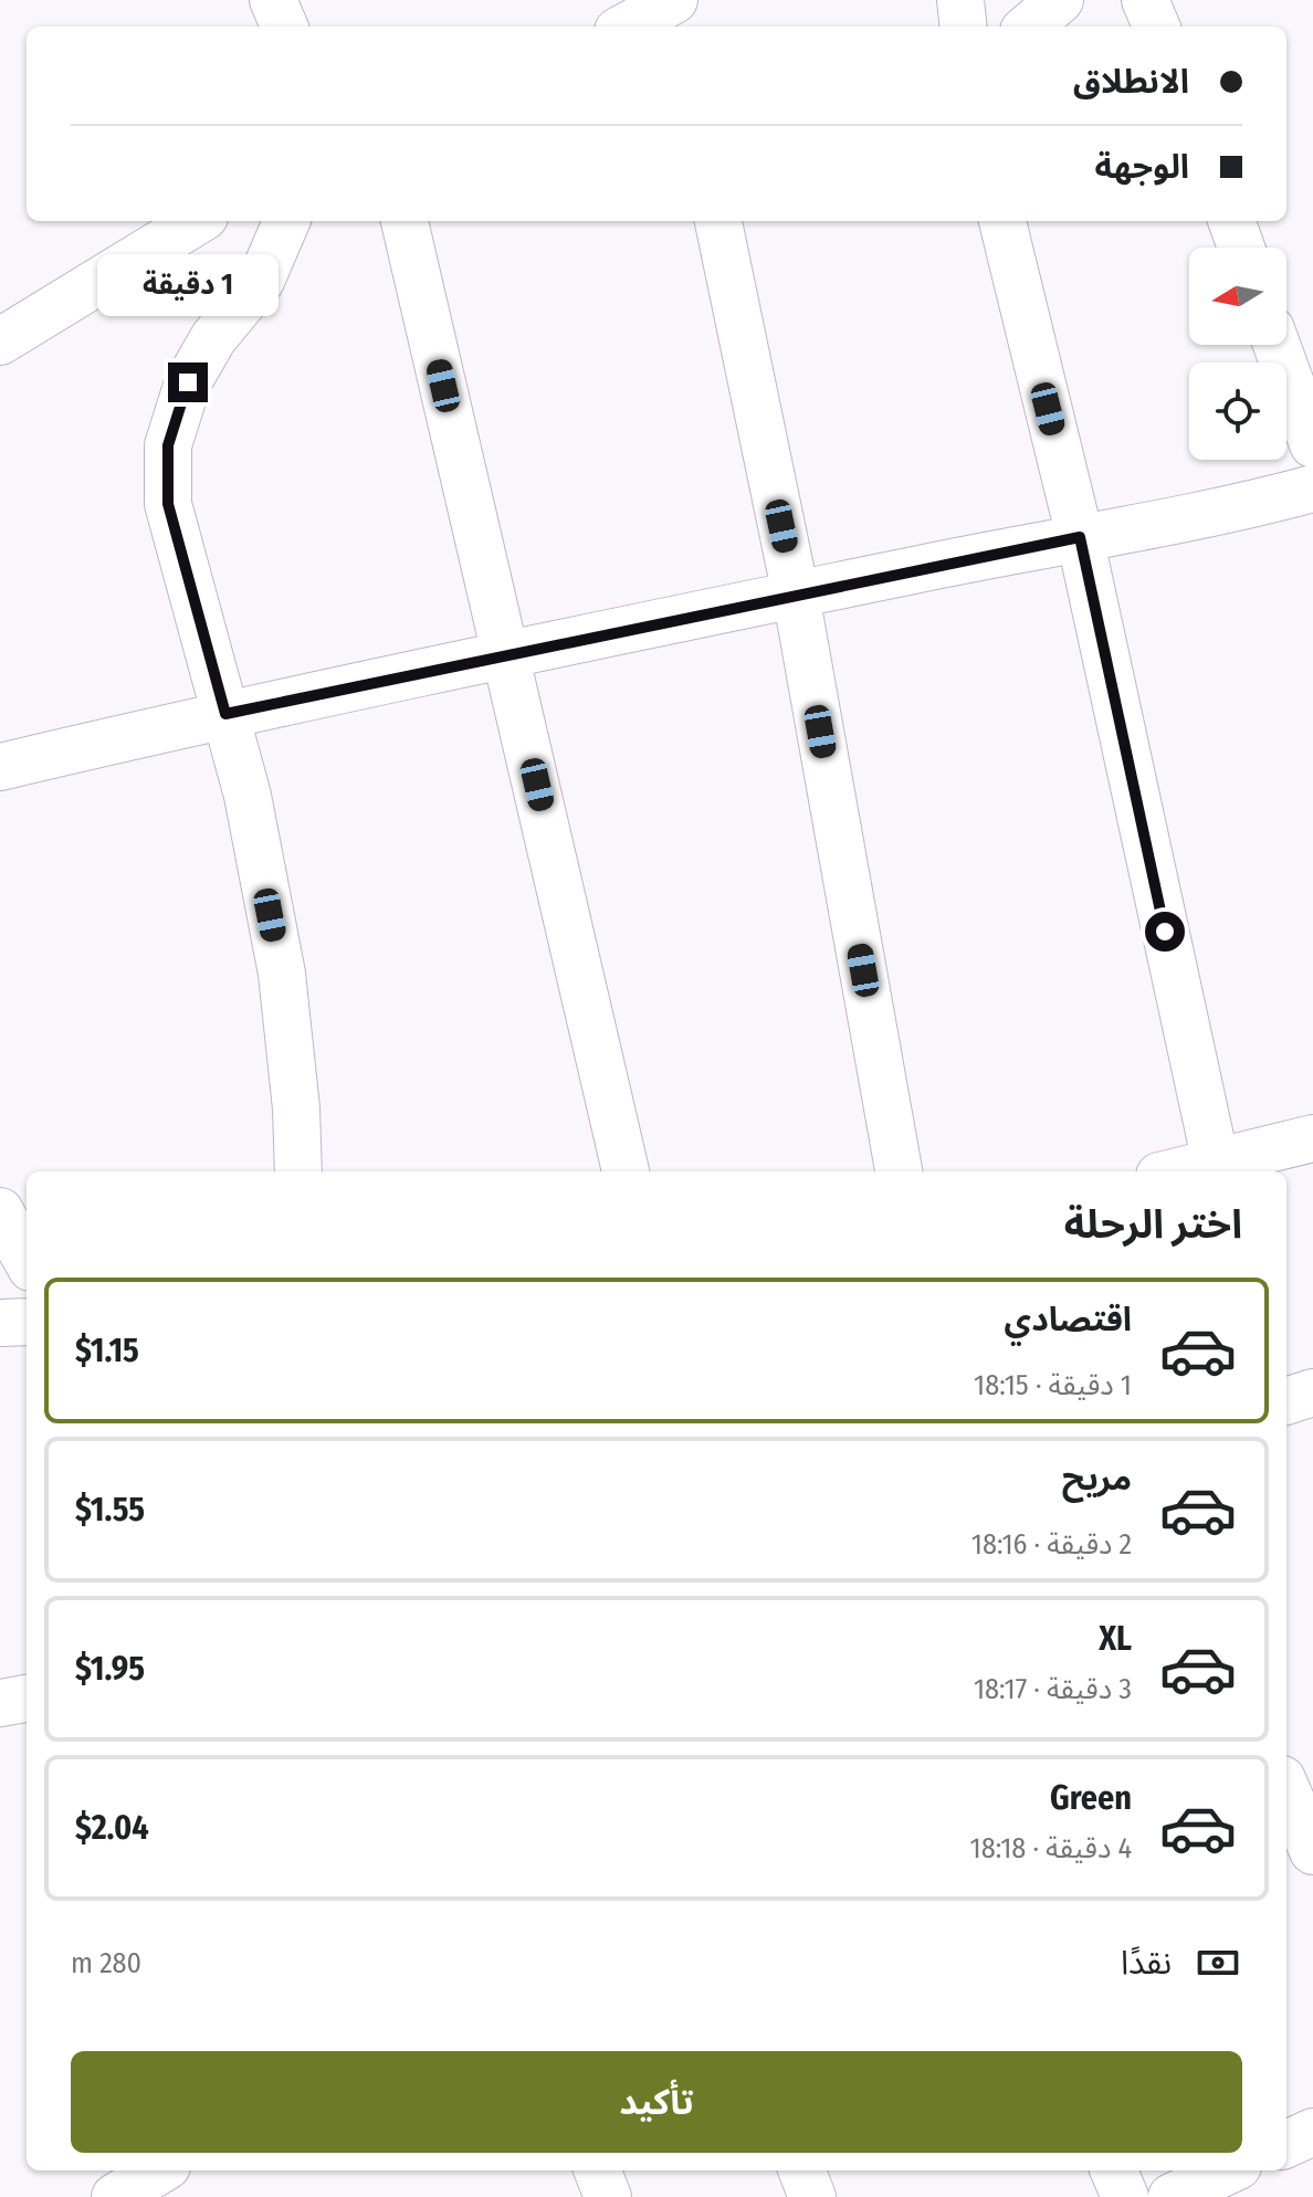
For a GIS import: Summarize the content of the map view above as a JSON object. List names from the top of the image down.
{
  "north": "left",
  "page": {
    "banner": ["الانطلاق", "الوجهة"],
    "bubble": "1 دقيقة",
    "heading": "اختر الرحلة",
    "list": [
      {
        "name": "اقتصادي",
        "note": "1 دقيقة · 18:15",
        "value": "$1.15"
      },
      {
        "name": "مريح",
        "note": "2 دقيقة · 18:16",
        "value": "$1.55"
      },
      {
        "name": "XL",
        "note": "3 دقيقة · 18:17",
        "value": "$1.95"
      },
      {
        "name": "Green",
        "note": "4 دقيقة · 18:18",
        "value": "$2.04"
      }
    ],
    "pay": ["نقدًا", "280 m"],
    "buttons": "تأكيد"
  }
}
